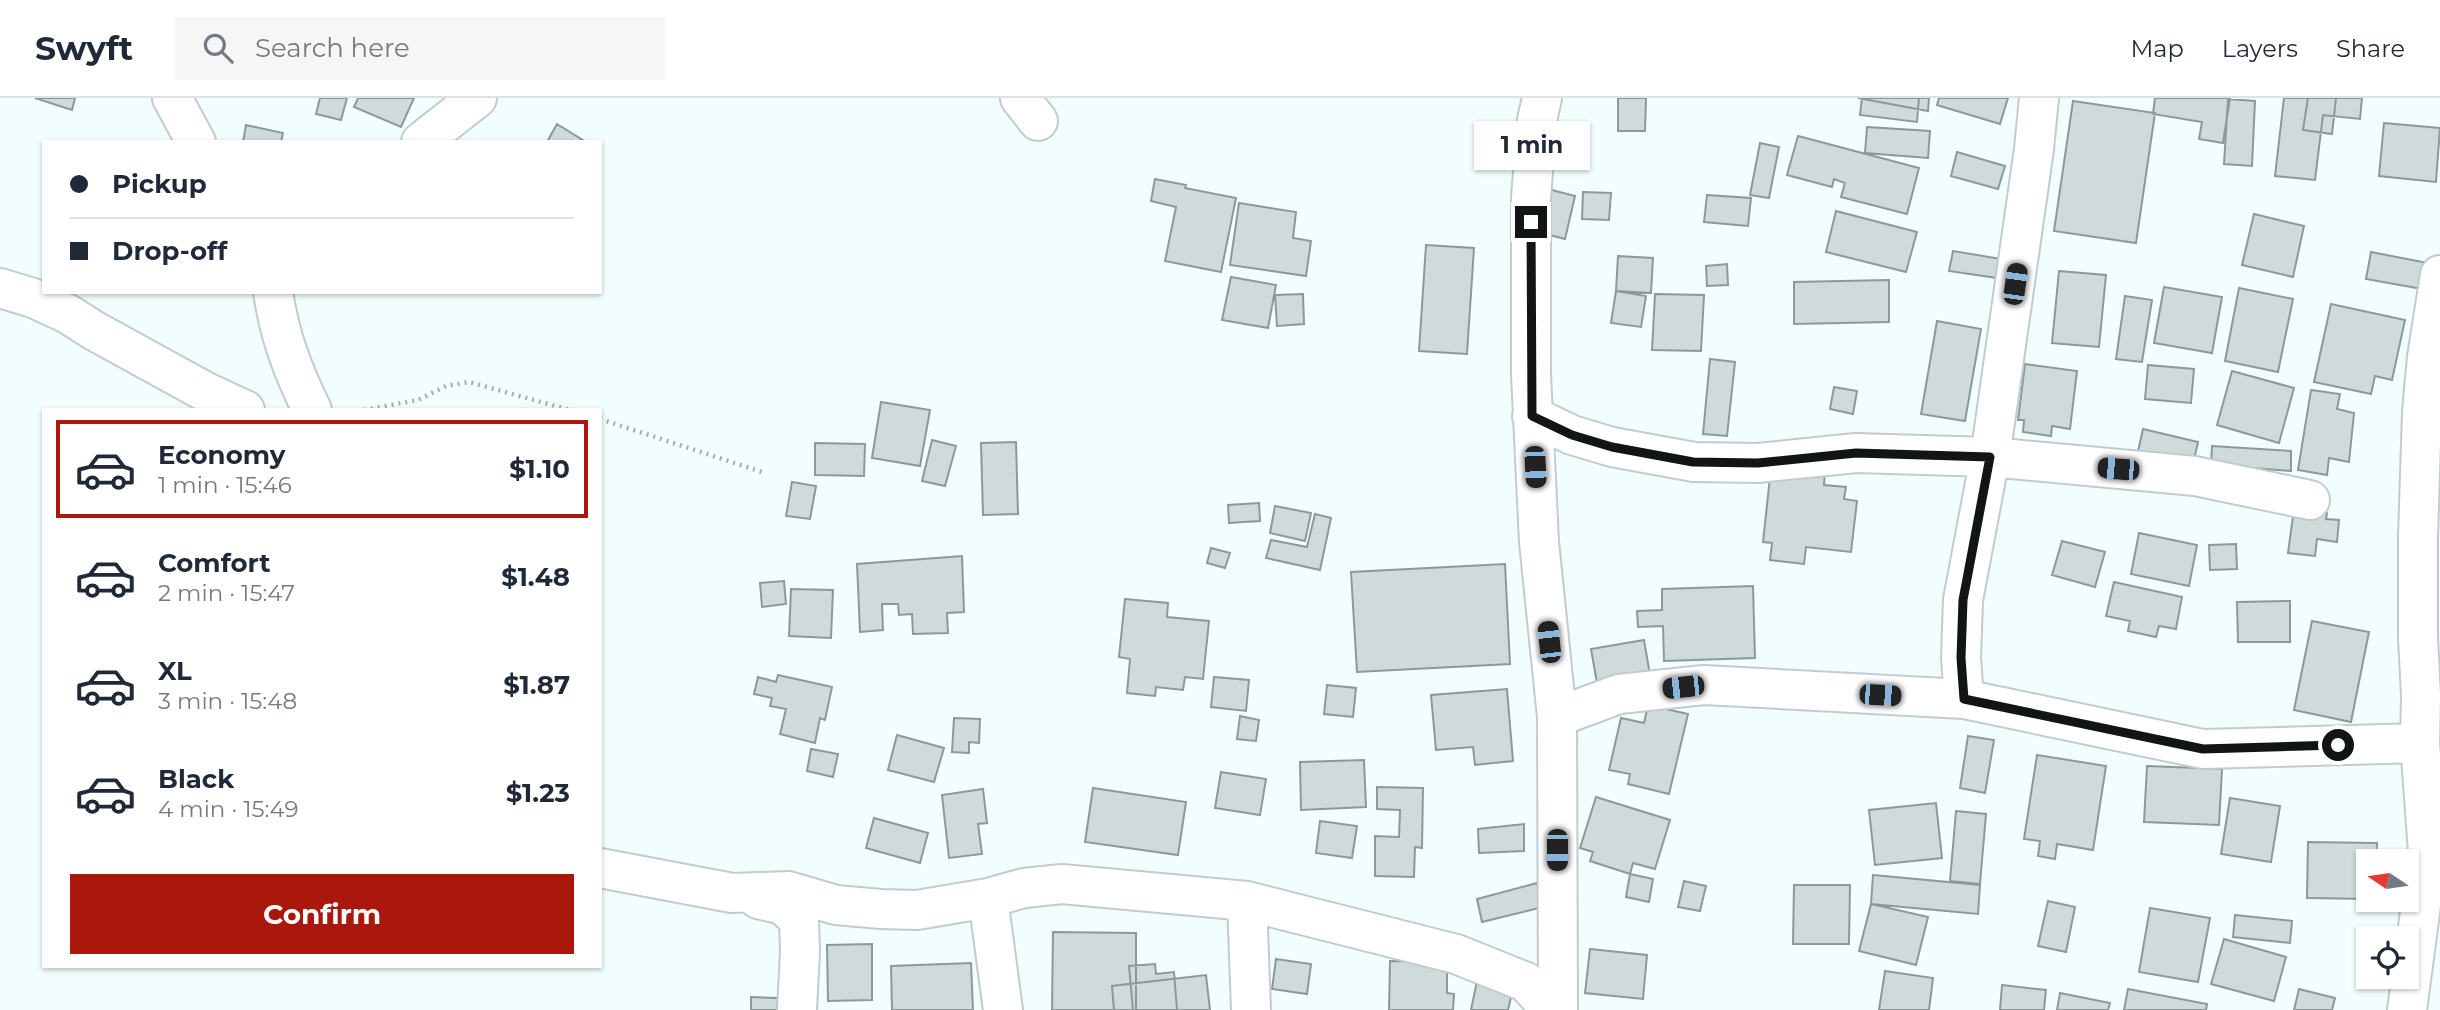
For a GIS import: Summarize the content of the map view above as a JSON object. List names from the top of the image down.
{
  "north": "left",
  "page": {
    "header": "Swyft",
    "search": "Search here",
    "nav": ["Map", "Layers", "Share"],
    "bubble": "1 min",
    "banner": ["Pickup", "Drop-off"],
    "list": [
      {
        "name": "Economy",
        "note": "1 min · 15:46",
        "value": "$1.10"
      },
      {
        "name": "Comfort",
        "note": "2 min · 15:47",
        "value": "$1.48"
      },
      {
        "name": "XL",
        "note": "3 min · 15:48",
        "value": "$1.87"
      },
      {
        "name": "Black",
        "note": "4 min · 15:49",
        "value": "$1.23"
      }
    ],
    "buttons": "Confirm"
  }
}
